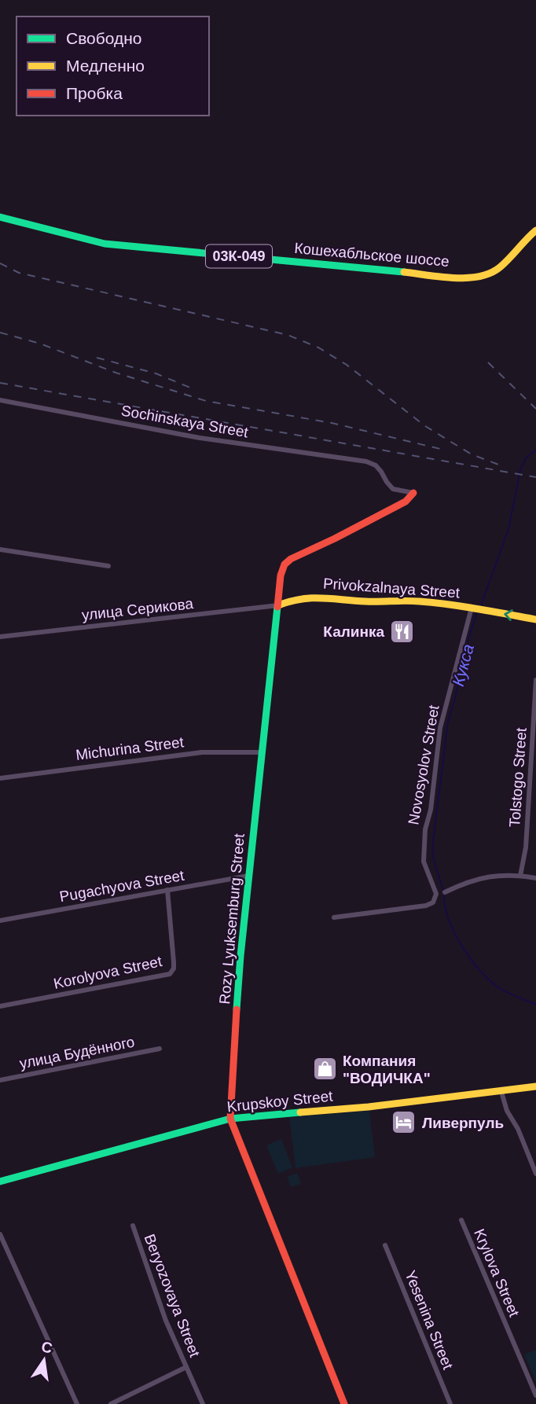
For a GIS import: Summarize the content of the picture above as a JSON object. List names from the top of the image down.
{
  "streets": {
    "street": [
      "Кошехабльское шоссе",
      "03К-049",
      "Sochinskaya Street",
      "Privokzalnaya Street",
      "улица Серикова",
      "Michurina Street",
      "Novosyolov Street",
      "Tolstogo Street",
      "Pugachyova Street",
      "Rozy Lyuksemburg Street",
      "Korolyova Street",
      "улица Будённого",
      "Krupskoy Street",
      "Krylova Street",
      "Beryozovaya Street",
      "Yesenina Street"
    ]
  },
  "crossings": [
    ["Sochinskaya Street", "Rozy Lyuksemburg Street"],
    ["Privokzalnaya Street", "улица Серикова"],
    ["Privokzalnaya Street", "Novosyolov Street"],
    ["Privokzalnaya Street", "Rozy Lyuksemburg Street"],
    ["улица Серикова", "Rozy Lyuksemburg Street"],
    ["Michurina Street", "Rozy Lyuksemburg Street"],
    ["Pugachyova Street", "Rozy Lyuksemburg Street"],
    ["Pugachyova Street", "Korolyova Street"],
    ["Rozy Lyuksemburg Street", "Krupskoy Street"]
  ],
  "water": ["Кукса"],
  "places": {
    "restaurant": ["Калинка"],
    "shop": ["Компания \"ВОДИЧКА\""],
    "hotel": ["Ливерпуль"]
  },
  "legend": ["Свободно", "Медленно", "Пробка"],
  "north": "top"
}
